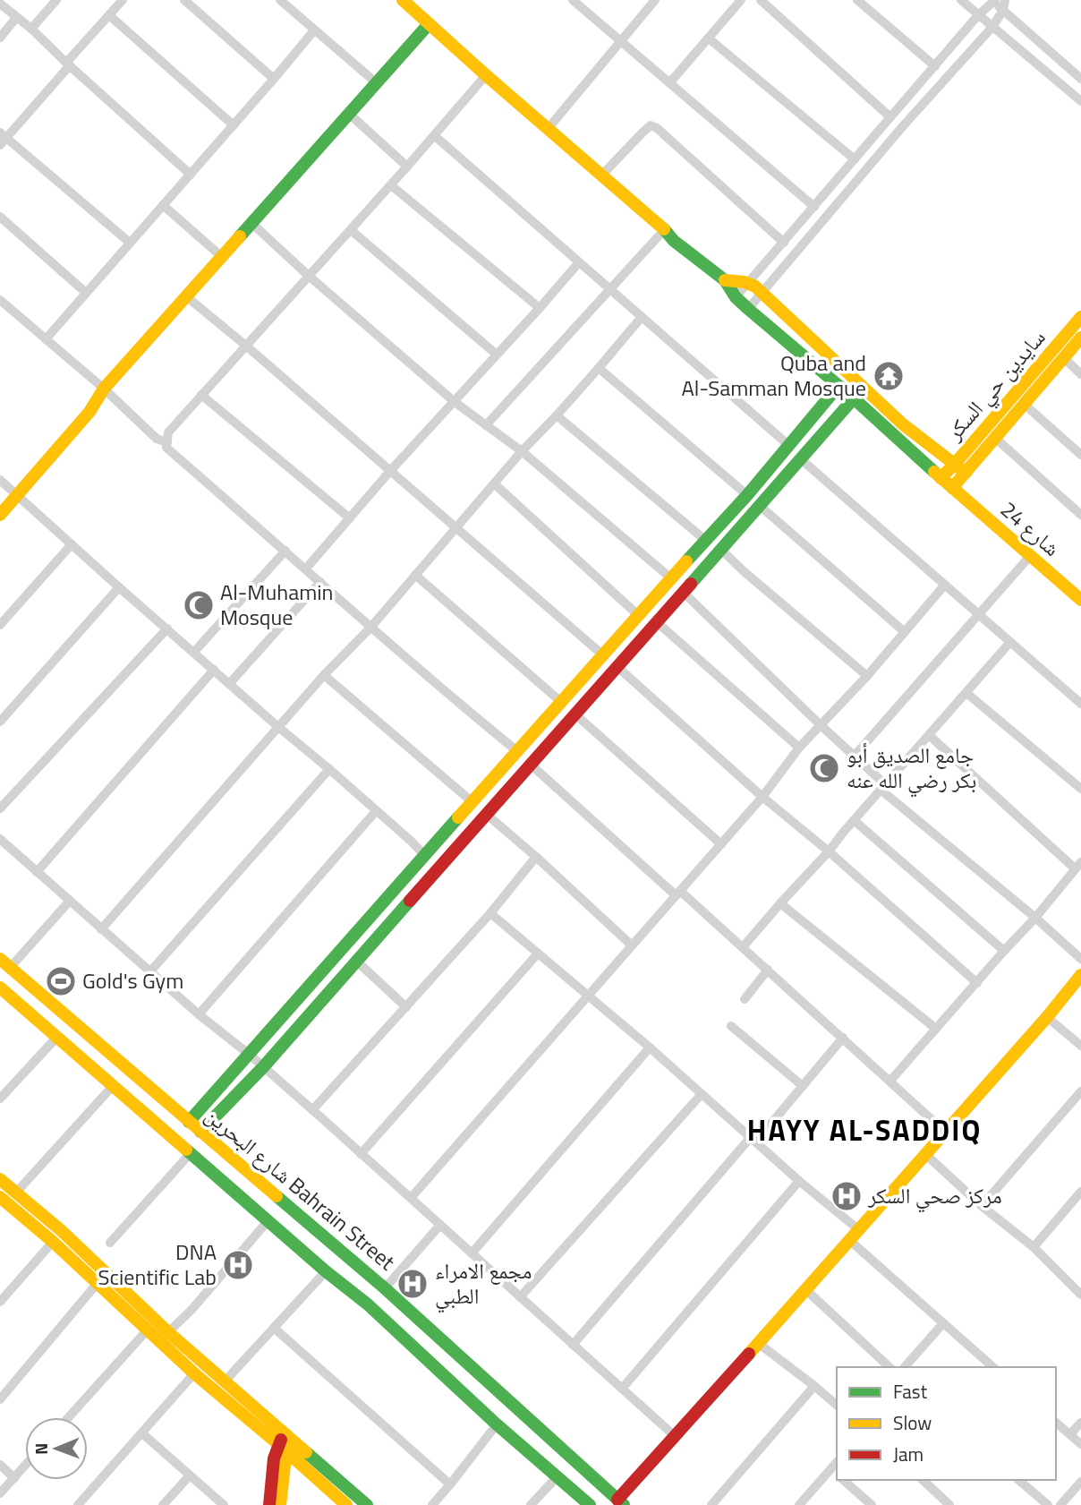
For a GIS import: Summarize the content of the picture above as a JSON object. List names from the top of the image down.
{
  "streets": {
    "street": ["سايدين حي السكر", "شارع 24", "شارع البحرين Bahrain Street"]
  },
  "crossings": [
    ["سايدين حي السكر", "شارع 24"]
  ],
  "districts": ["HAYY AL-SADDIQ"],
  "places": {
    "temple": ["Quba and Al-Samman Mosque"],
    "mosque": ["Al-Muhamin Mosque", "جامع الصديق أبو بكر رضي الله عنه"],
    "sports": ["Gold's Gym"],
    "hospital": ["مركز صحي السكر", "DNA Scientific Lab", "مجمع الامراء الطبي"]
  },
  "legend": ["Fast", "Slow", "Jam"],
  "north": "left"
}
